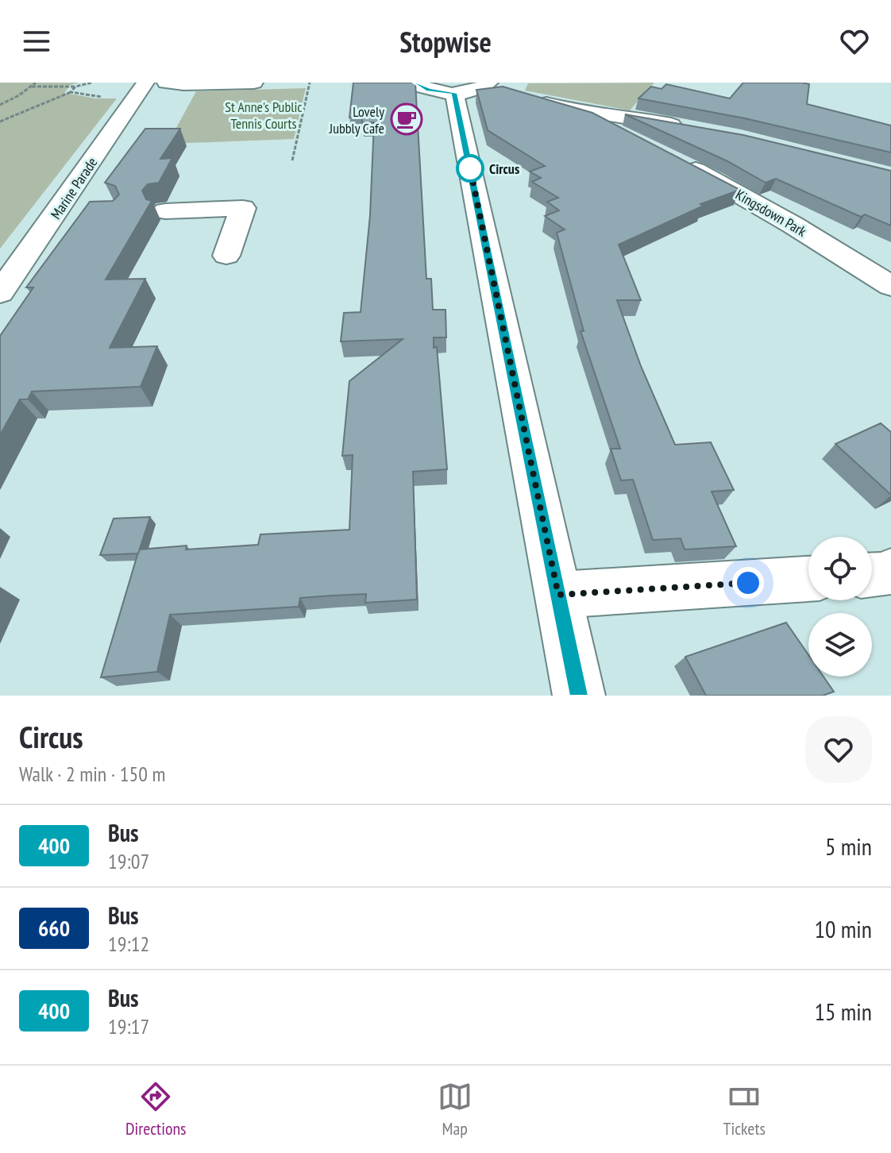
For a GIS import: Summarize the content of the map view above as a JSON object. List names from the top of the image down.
{
  "streets": {
    "street": ["Marine Parade", "Kingsdown Park"]
  },
  "parks": ["St Anne's Public Tennis Courts"],
  "places": {
    "cafe": ["Lovely Jubbly Cafe"],
    "other": ["Circus"]
  },
  "lines": ["bus line 400"],
  "page": {
    "header": "Stopwise",
    "heading": ["Circus", "Walk · 2 min · 150 m"],
    "list": [
      {
        "mark": "400",
        "name": "Bus",
        "note": "19:07",
        "value": "5 min"
      },
      {
        "mark": "660",
        "name": "Bus",
        "note": "19:12",
        "value": "10 min"
      },
      {
        "mark": "400",
        "name": "Bus",
        "note": "19:17",
        "value": "15 min"
      }
    ],
    "tabs": ["Directions", "Map", "Tickets"]
  }
}
